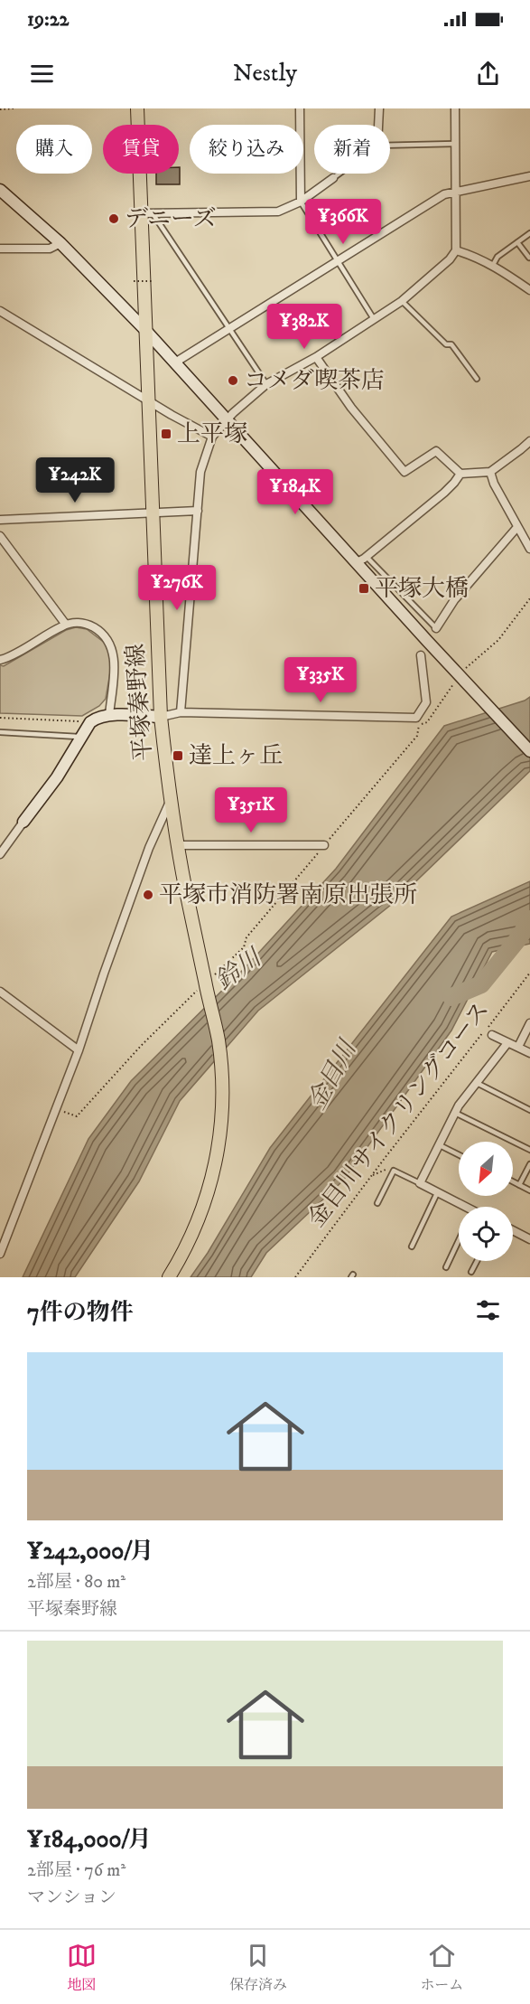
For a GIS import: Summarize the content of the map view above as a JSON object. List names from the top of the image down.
{
  "streets": {
    "main road": ["平塚秦野線"],
    "path": ["金目川サイクリングコース"]
  },
  "water": ["鈴川", "金目川"],
  "places": {
    "other": ["デニーズ", "コメダ喫茶店", "平塚市消防署南原出張所"],
    "transit": ["上平塚", "平塚大橋", "達上ヶ丘"]
  },
  "north": "bottom left",
  "page": {
    "status": "19:22",
    "header": "Nestly",
    "chip": [
      "購入",
      "賃貸",
      "絞り込み",
      "新着"
    ],
    "price": [
      "¥366K",
      "¥382K",
      "¥242K",
      "¥184K",
      "¥276K",
      "¥335K",
      "¥351K"
    ],
    "heading": "7件の物件",
    "list": [
      {
        "name": "¥242,000/月",
        "note": "2部屋 · 80 m² · 平塚秦野線"
      },
      {
        "name": "¥184,000/月",
        "note": "2部屋 · 76 m² · マンション"
      }
    ],
    "tabs": ["地図", "保存済み", "ホーム"]
  }
}
